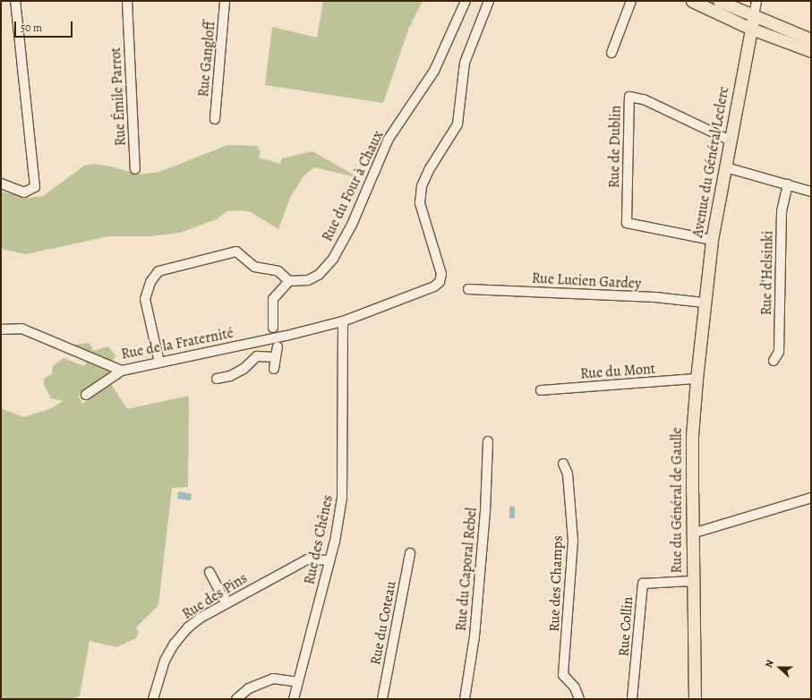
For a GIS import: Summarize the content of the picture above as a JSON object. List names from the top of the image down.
{
  "streets": {
    "main road": ["Avenue du Général Leclerc", "Rue du Général de Gaulle"],
    "street": [
      "Rue Gangloff",
      "Rue Émile Parrot",
      "Rue de Dublin",
      "Rue du Four à Chaux",
      "Rue d'Helsinki",
      "Rue Lucien Gardey",
      "Rue de la Fraternité",
      "Rue du Mont",
      "Rue des Chênes",
      "Rue du Caporal Rebel",
      "Rue des Champs",
      "Rue des Pins",
      "Rue du Coteau",
      "Rue Collin"
    ]
  },
  "crossings": [
    ["Rue de Dublin", "Avenue du Général Leclerc"],
    ["Avenue du Général Leclerc", "Rue Lucien Gardey"],
    ["Avenue du Général Leclerc", "Rue du Général de Gaulle"],
    ["Rue Lucien Gardey", "Rue du Général de Gaulle"],
    ["Rue de la Fraternité", "Rue des Chênes"],
    ["Rue du Mont", "Rue du Général de Gaulle"],
    ["Rue du Général de Gaulle", "Rue Collin"],
    ["Rue des Chênes", "Rue des Pins"]
  ],
  "scale_bar": "50 m",
  "north": "left"
}
